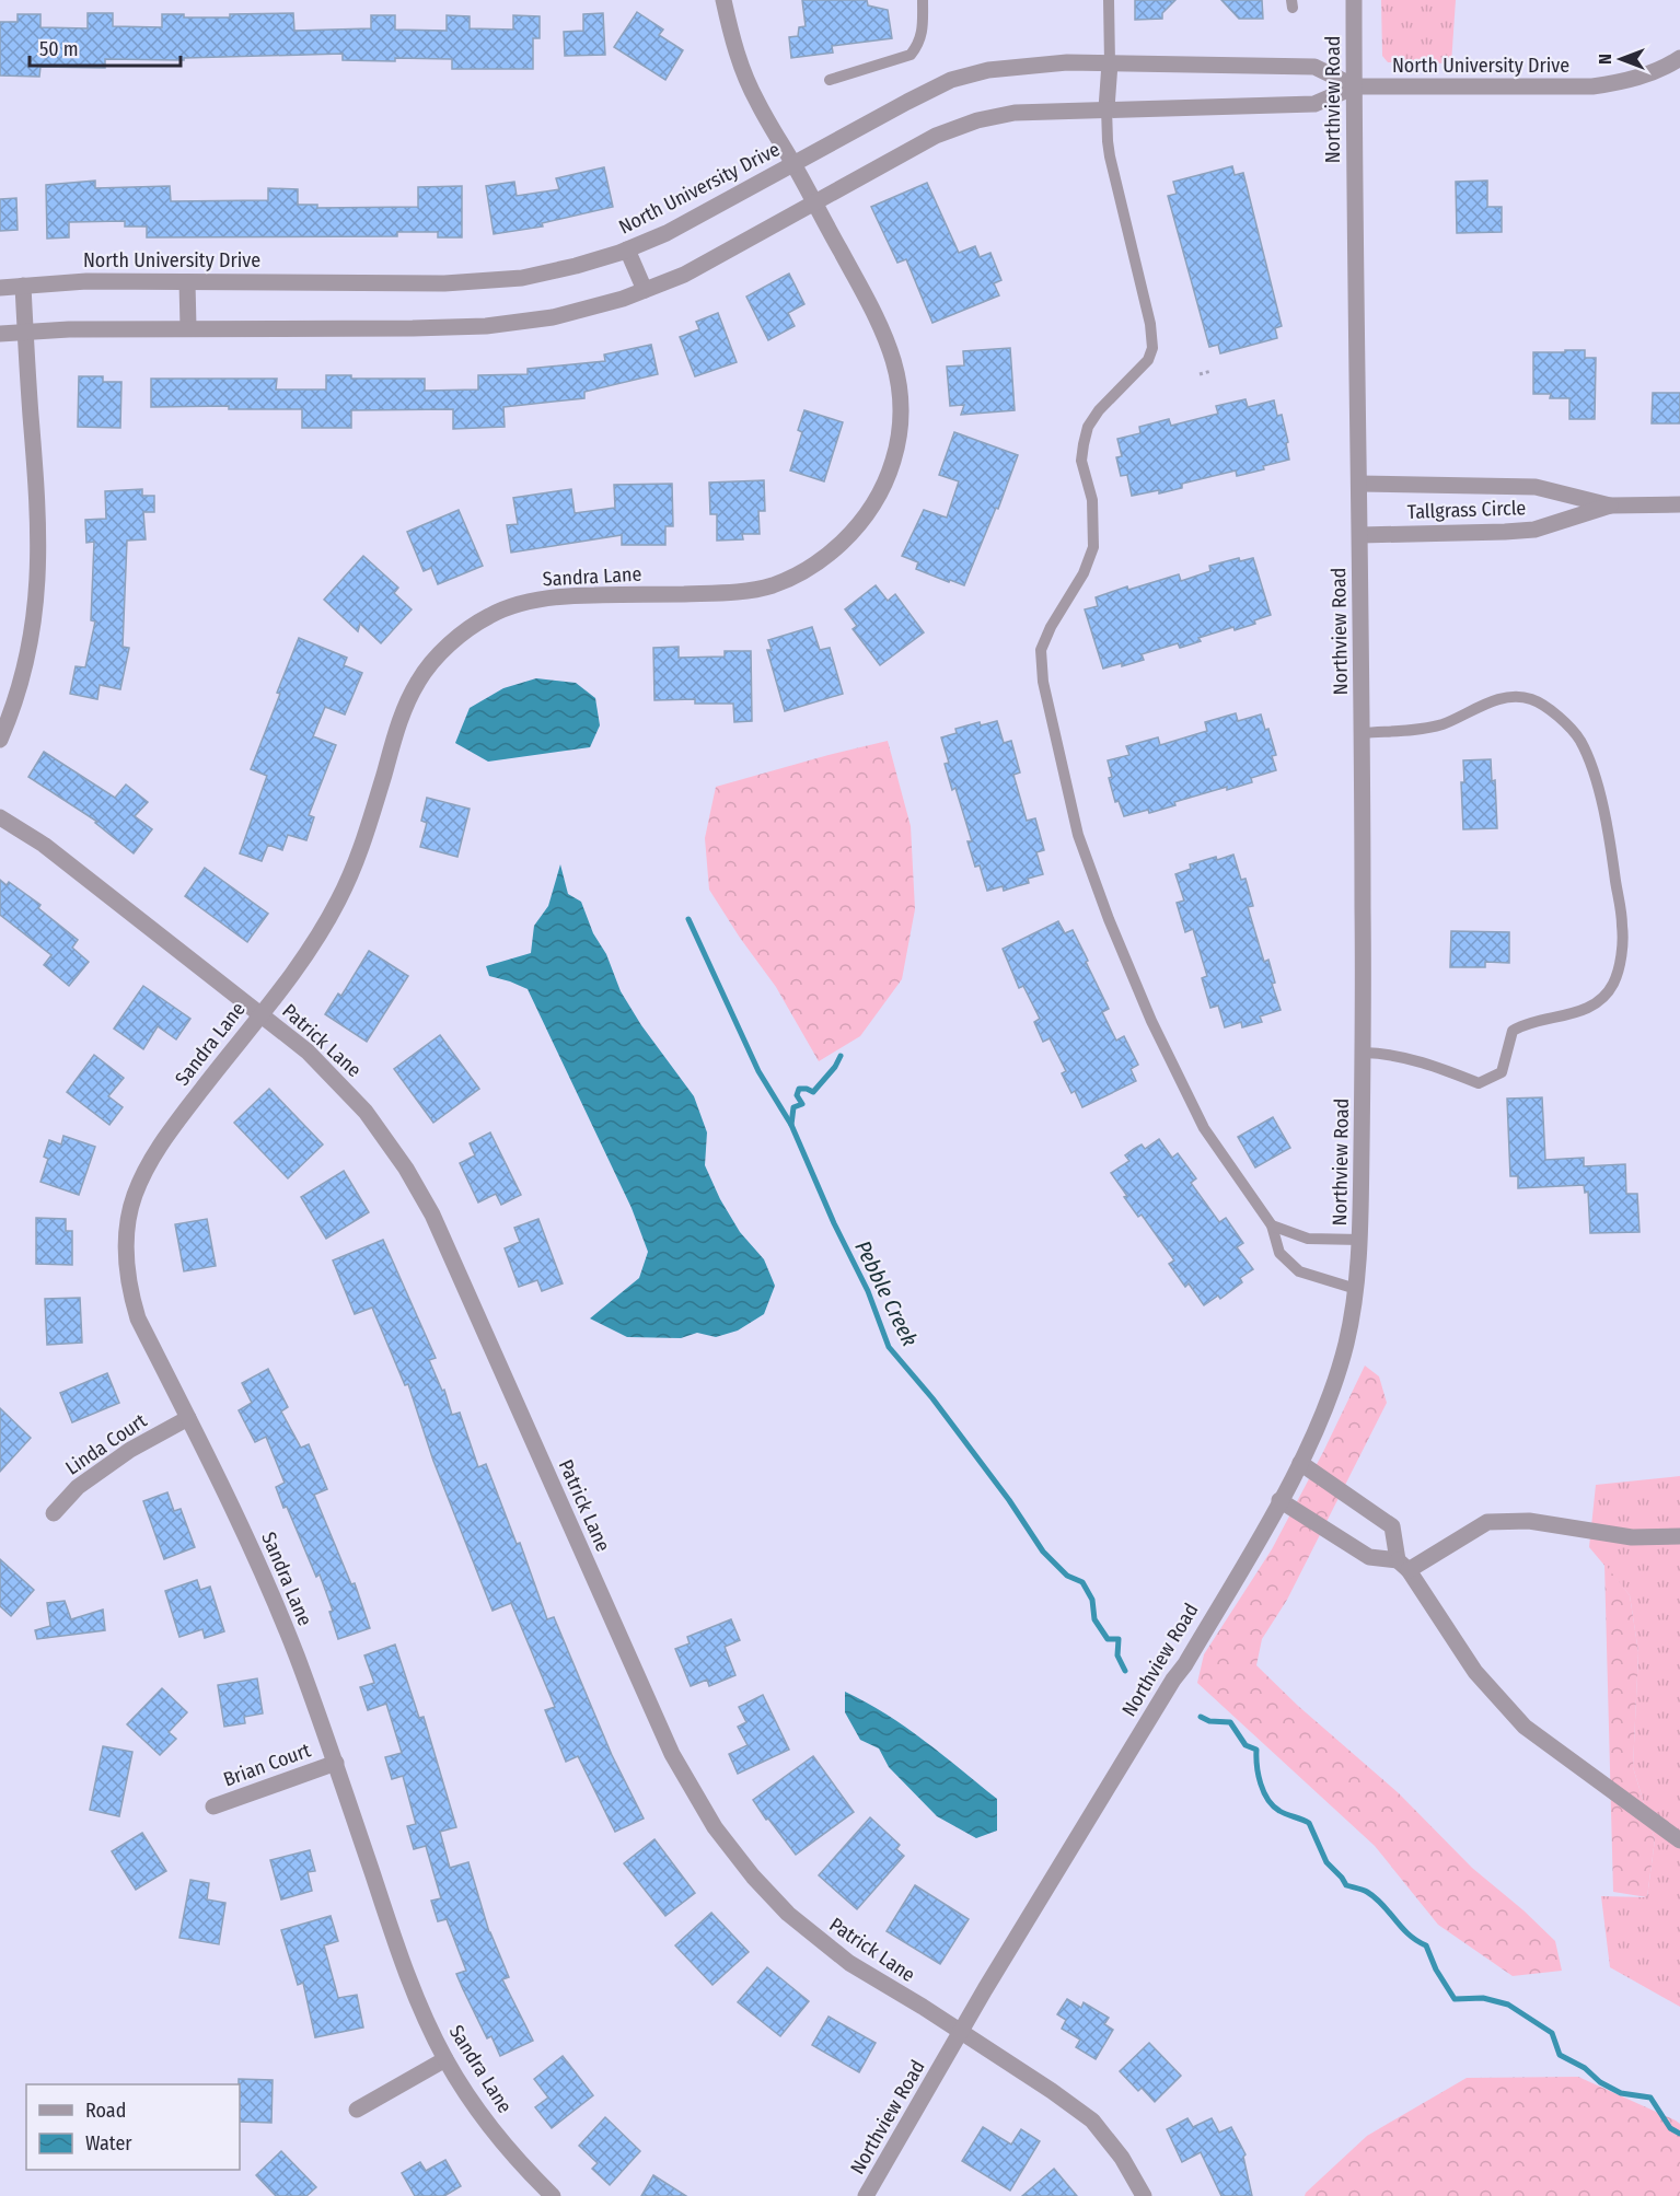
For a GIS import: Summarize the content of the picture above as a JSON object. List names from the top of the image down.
{
  "streets": {
    "street": [
      "North University Drive",
      "Northview Road",
      "Tallgrass Circle",
      "Sandra Lane",
      "Patrick Lane",
      "Linda Court",
      "Brian Court"
    ]
  },
  "crossings": [
    ["North University Drive", "Northview Road"],
    ["North University Drive", "Sandra Lane"],
    ["Northview Road", "Tallgrass Circle"],
    ["Northview Road", "Patrick Lane"],
    ["Sandra Lane", "Patrick Lane"],
    ["Sandra Lane", "Linda Court"],
    ["Sandra Lane", "Brian Court"]
  ],
  "water": ["Pebble Creek"],
  "legend": ["Road", "Water"],
  "scale_bar": "50 m",
  "north": "left"
}
